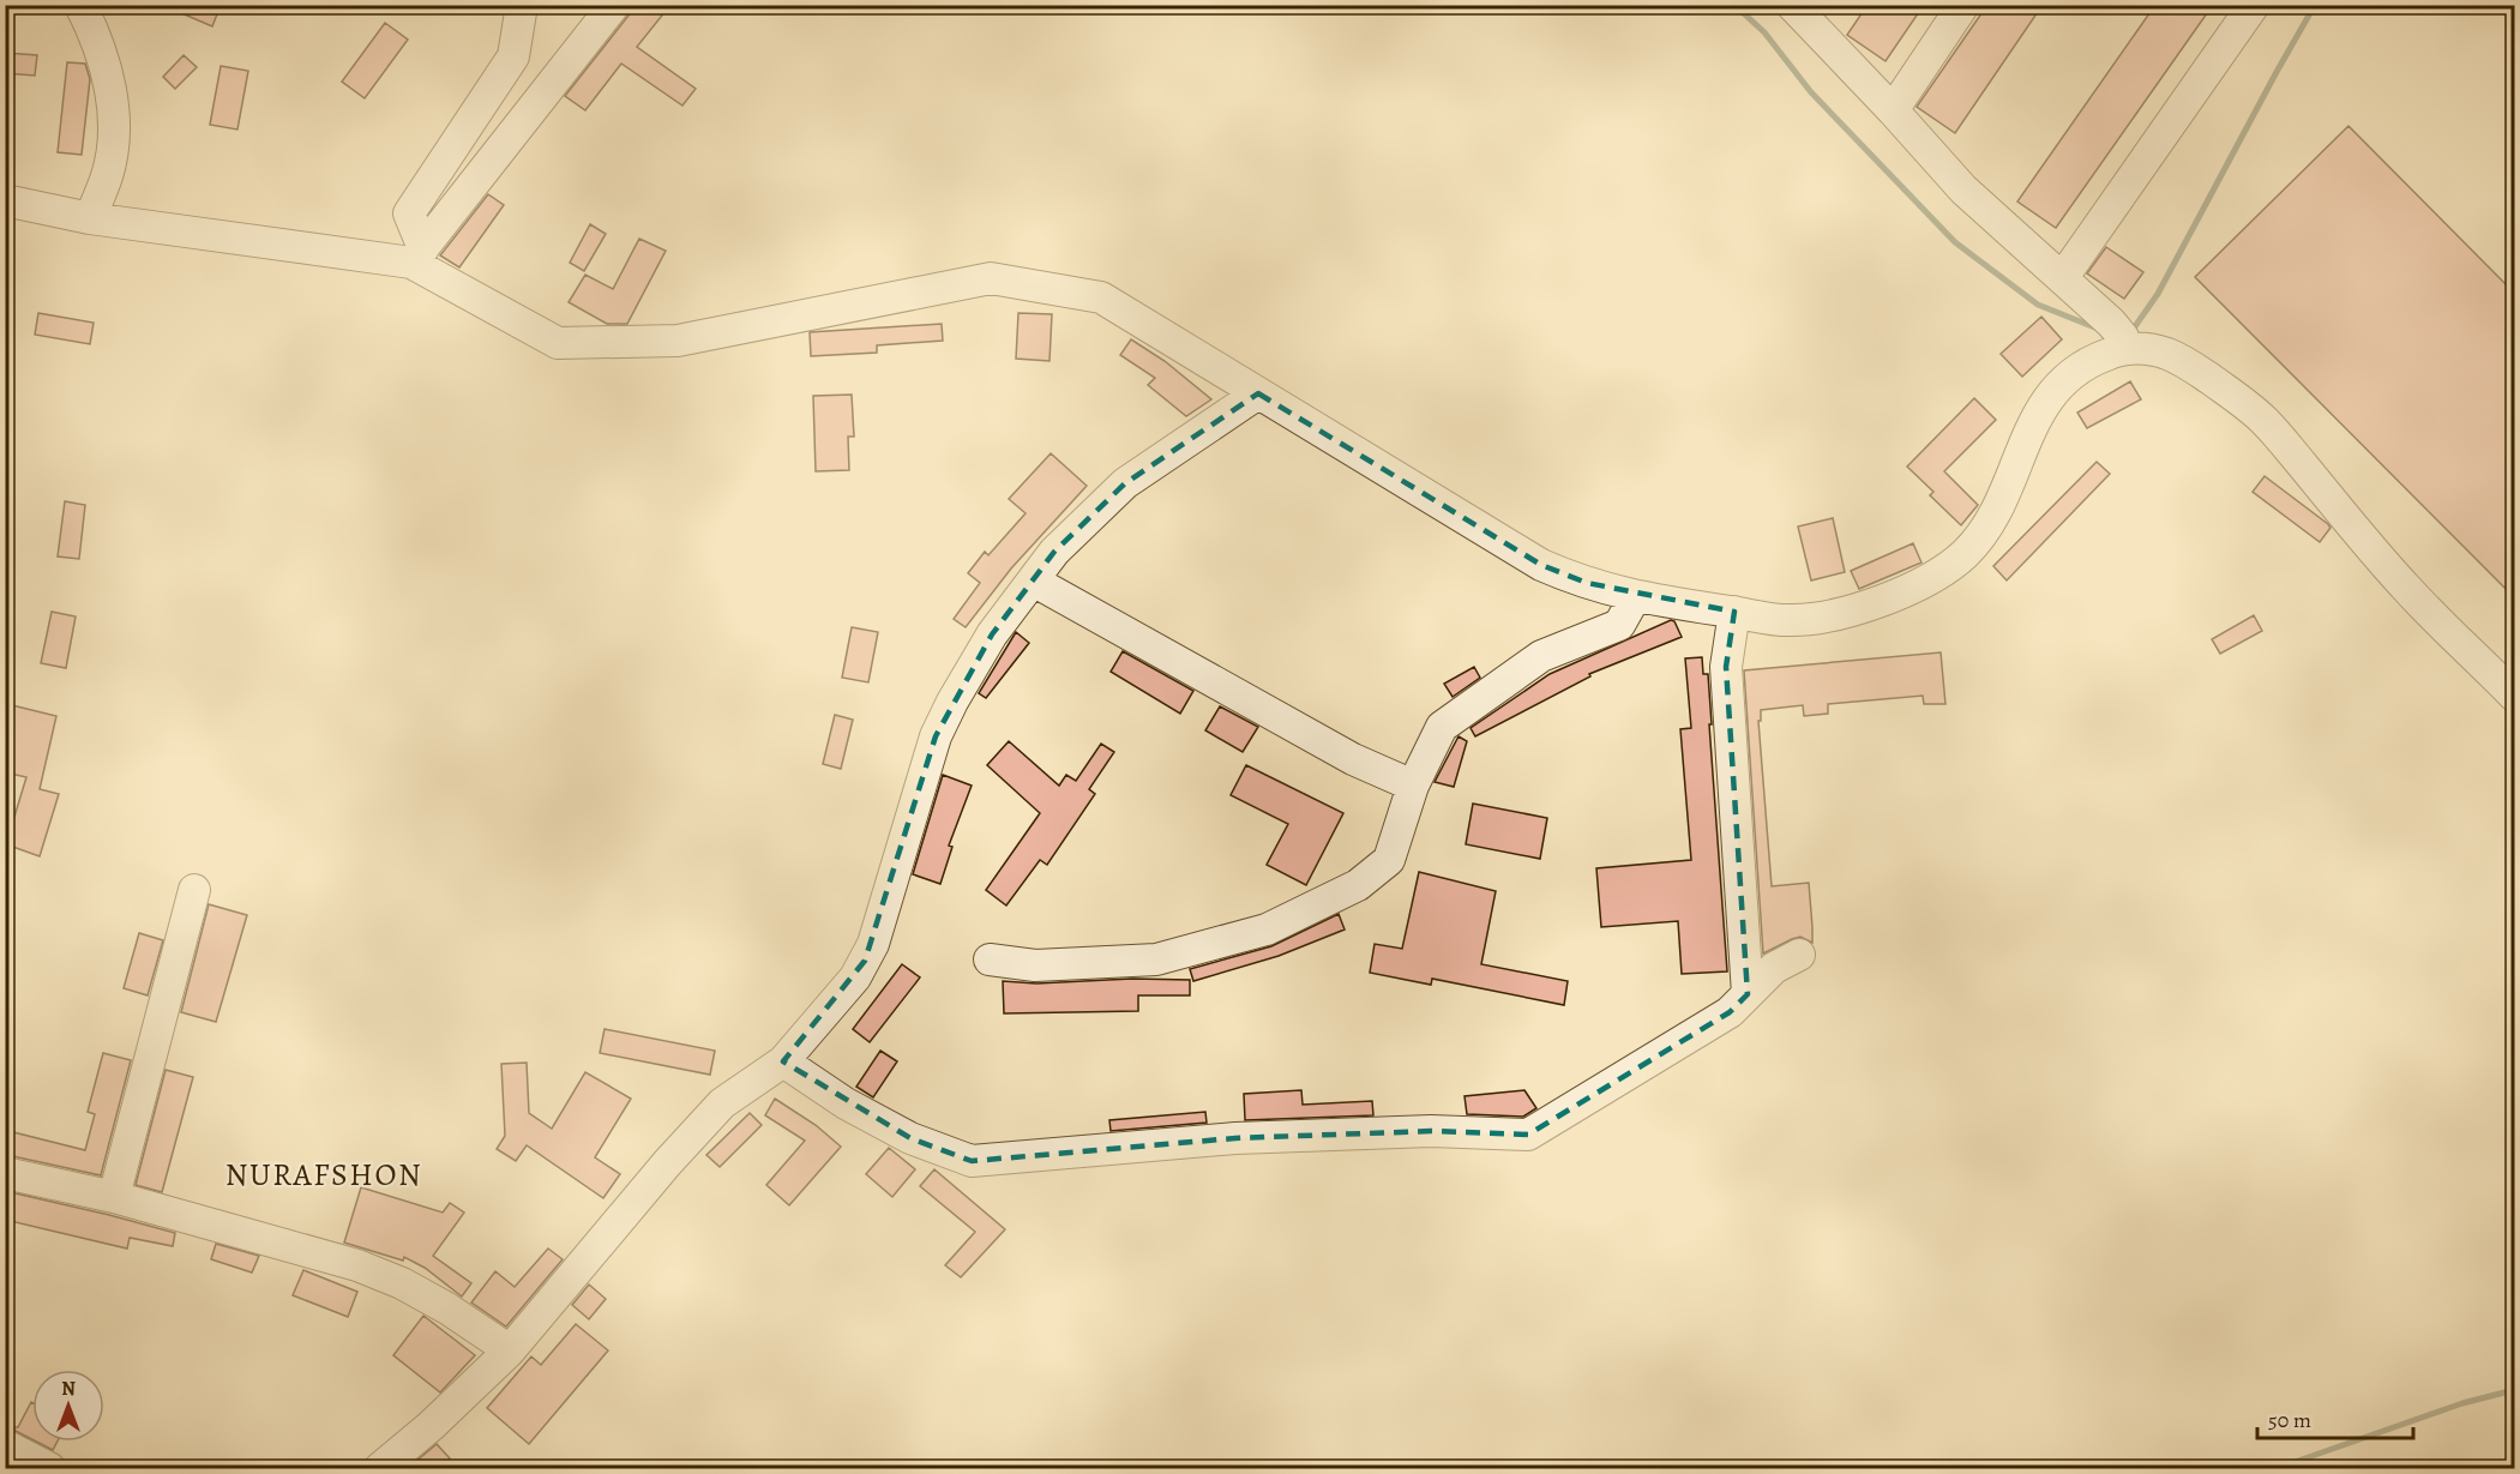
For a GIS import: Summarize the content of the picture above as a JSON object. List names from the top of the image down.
{
  "districts": ["NURAFSHON"],
  "scale_bar": "50 m",
  "north": "top"
}
